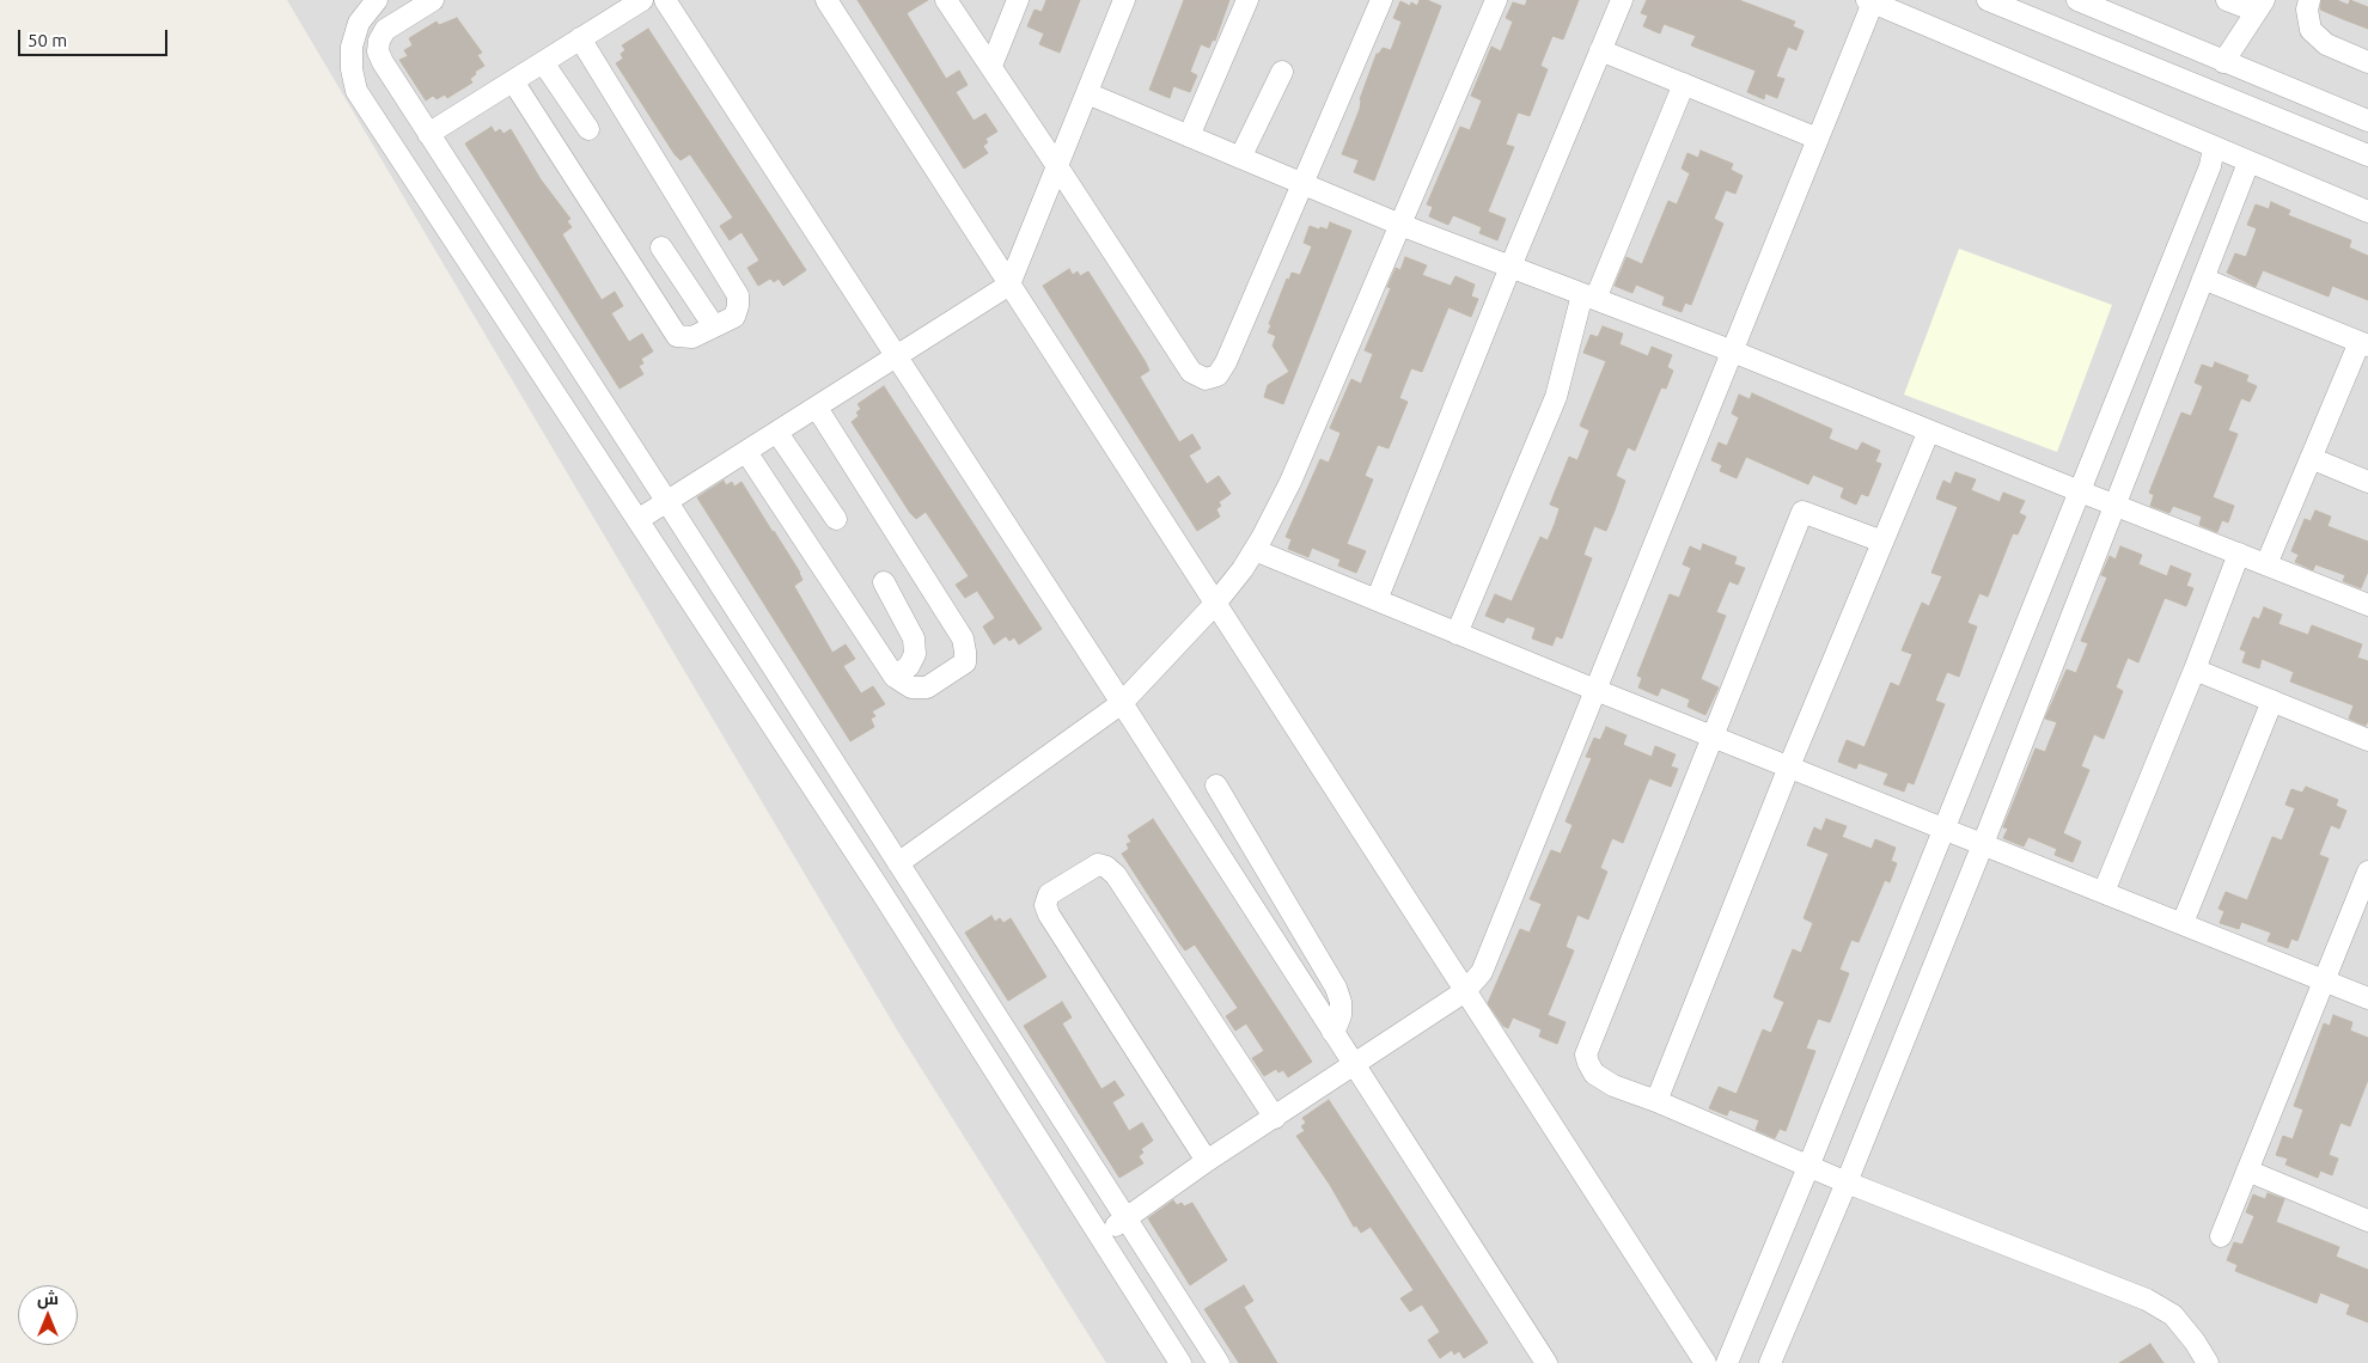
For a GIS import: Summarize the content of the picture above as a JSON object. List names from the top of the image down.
{
  "scale_bar": "50 m",
  "north": "top"
}
